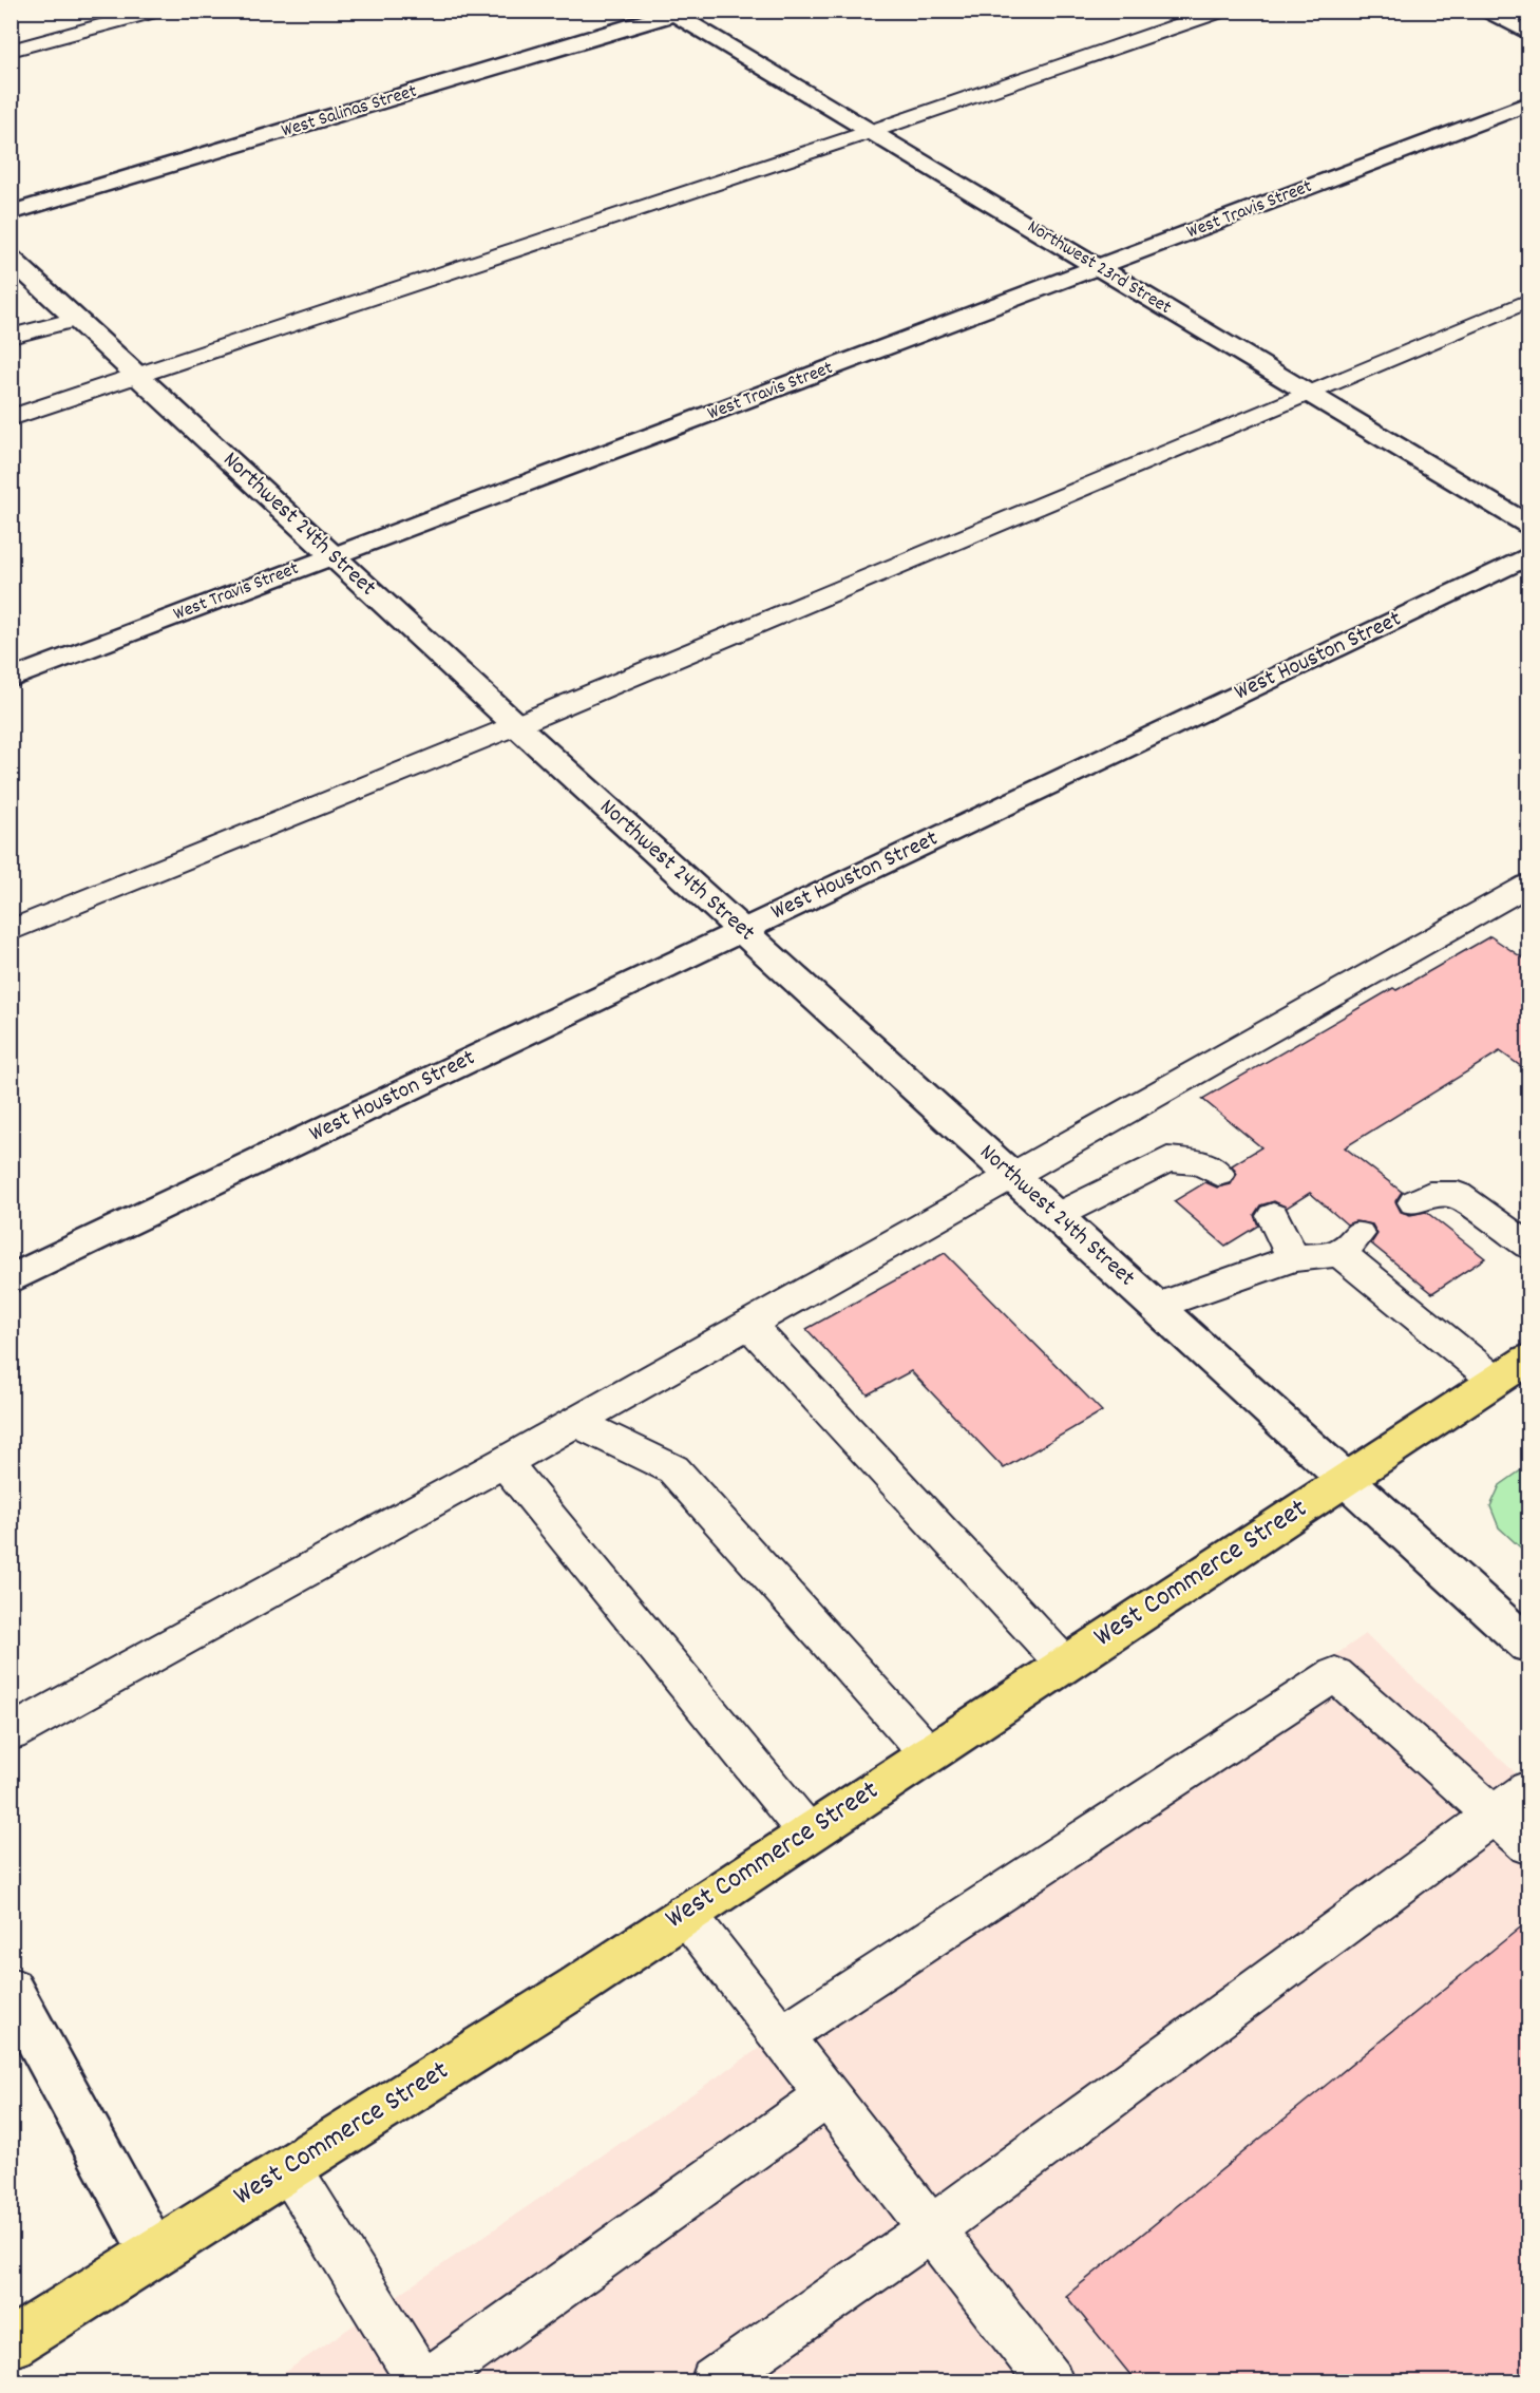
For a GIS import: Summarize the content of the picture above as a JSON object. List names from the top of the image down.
{
  "streets": {
    "main road": ["West Commerce Street"],
    "street": [
      "West Salinas Street",
      "West Travis Street",
      "Northwest 23rd Street",
      "Northwest 24th Street",
      "West Houston Street"
    ]
  },
  "crossings": [
    ["West Salinas Street", "Northwest 23rd Street"],
    ["West Travis Street", "Northwest 23rd Street"],
    ["West Travis Street", "Northwest 24th Street"],
    ["Northwest 24th Street", "West Houston Street"],
    ["Northwest 24th Street", "West Commerce Street"]
  ]
}
